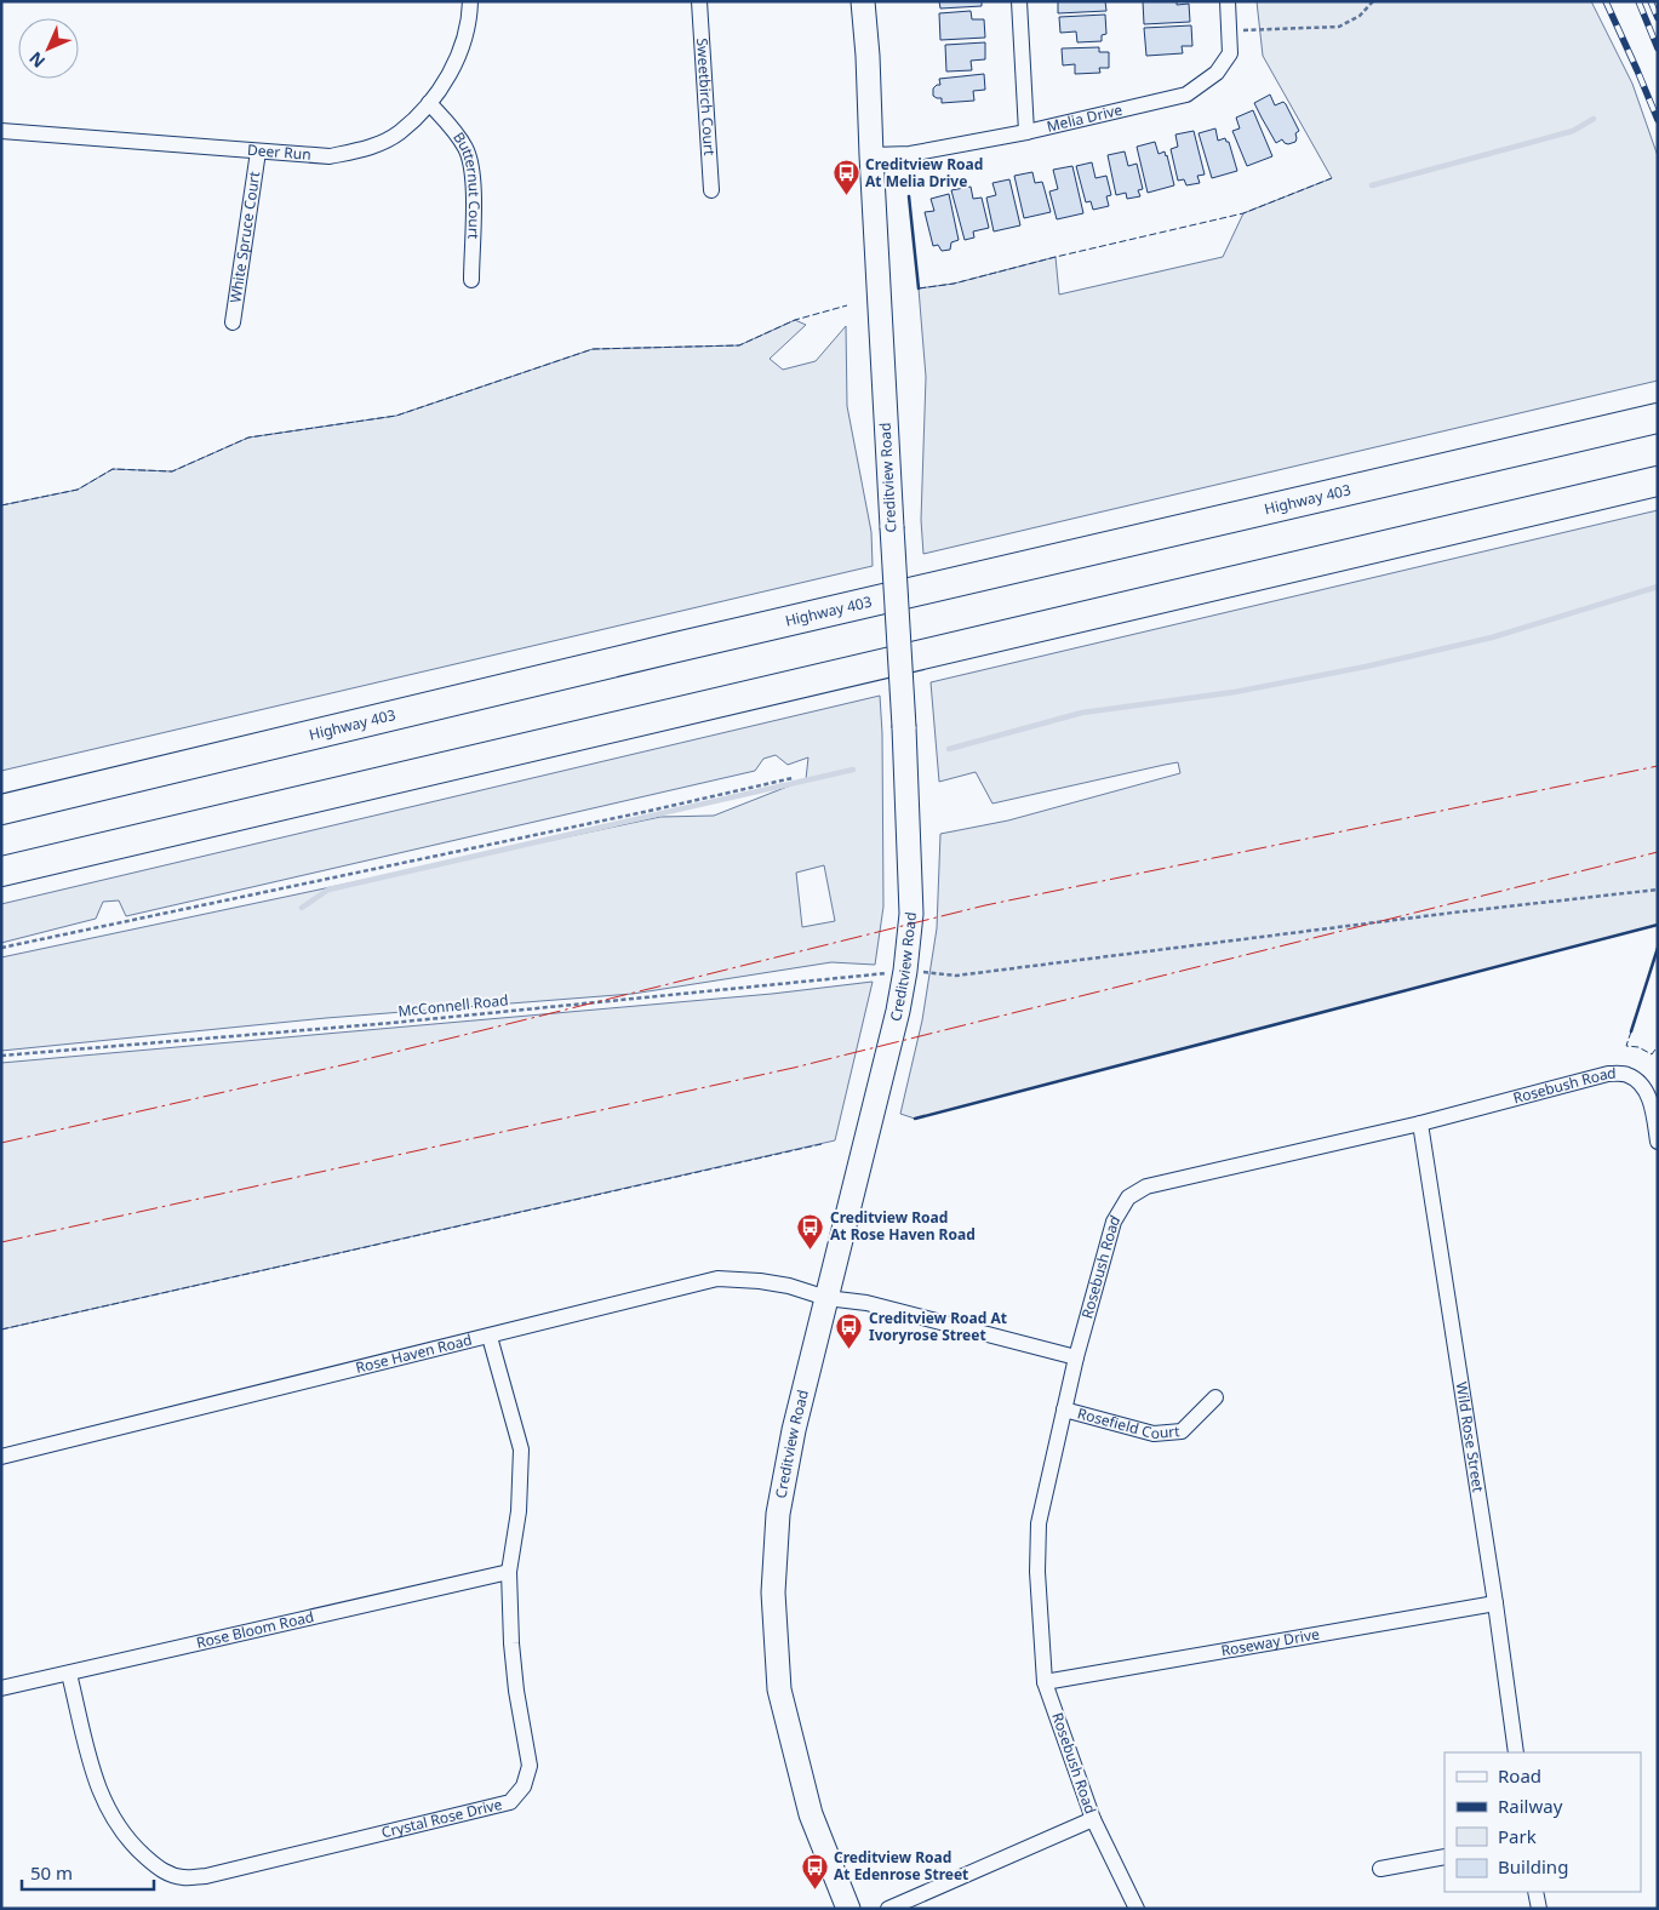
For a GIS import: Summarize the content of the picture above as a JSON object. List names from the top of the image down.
{
  "streets": {
    "highway": ["Highway 403"],
    "main road": ["Creditview Road"],
    "street": [
      "Sweetbirch Court",
      "Melia Drive",
      "Deer Run",
      "Butternut Court",
      "White Spruce Court",
      "Rosebush Road",
      "Rose Haven Road",
      "Rosefield Court",
      "Wild Rose Street",
      "Rose Bloom Road",
      "Roseway Drive",
      "Crystal Rose Drive"
    ],
    "path": ["McConnell Road"]
  },
  "crossings": [
    ["Melia Drive", "Creditview Road"],
    ["Deer Run", "Butternut Court"],
    ["Deer Run", "White Spruce Court"],
    ["Creditview Road", "McConnell Road"],
    ["Creditview Road", "Rose Haven Road"],
    ["Rosebush Road", "Rose Haven Road"],
    ["Rosebush Road", "Rosefield Court"],
    ["Rosebush Road", "Wild Rose Street"],
    ["Rosebush Road", "Roseway Drive"],
    ["Rose Haven Road", "Crystal Rose Drive"],
    ["Wild Rose Street", "Roseway Drive"],
    ["Rose Bloom Road", "Crystal Rose Drive"]
  ],
  "places": {
    "bus stop": [
      "Creditview Road At Melia Drive",
      "Creditview Road At Rose Haven Road",
      "Creditview Road At Ivoryrose Street",
      "Creditview Road At Edenrose Street"
    ]
  },
  "legend": [
    "Road",
    "Railway",
    "Park",
    "Building"
  ],
  "scale_bar": "50 m",
  "north": "bottom left"
}
